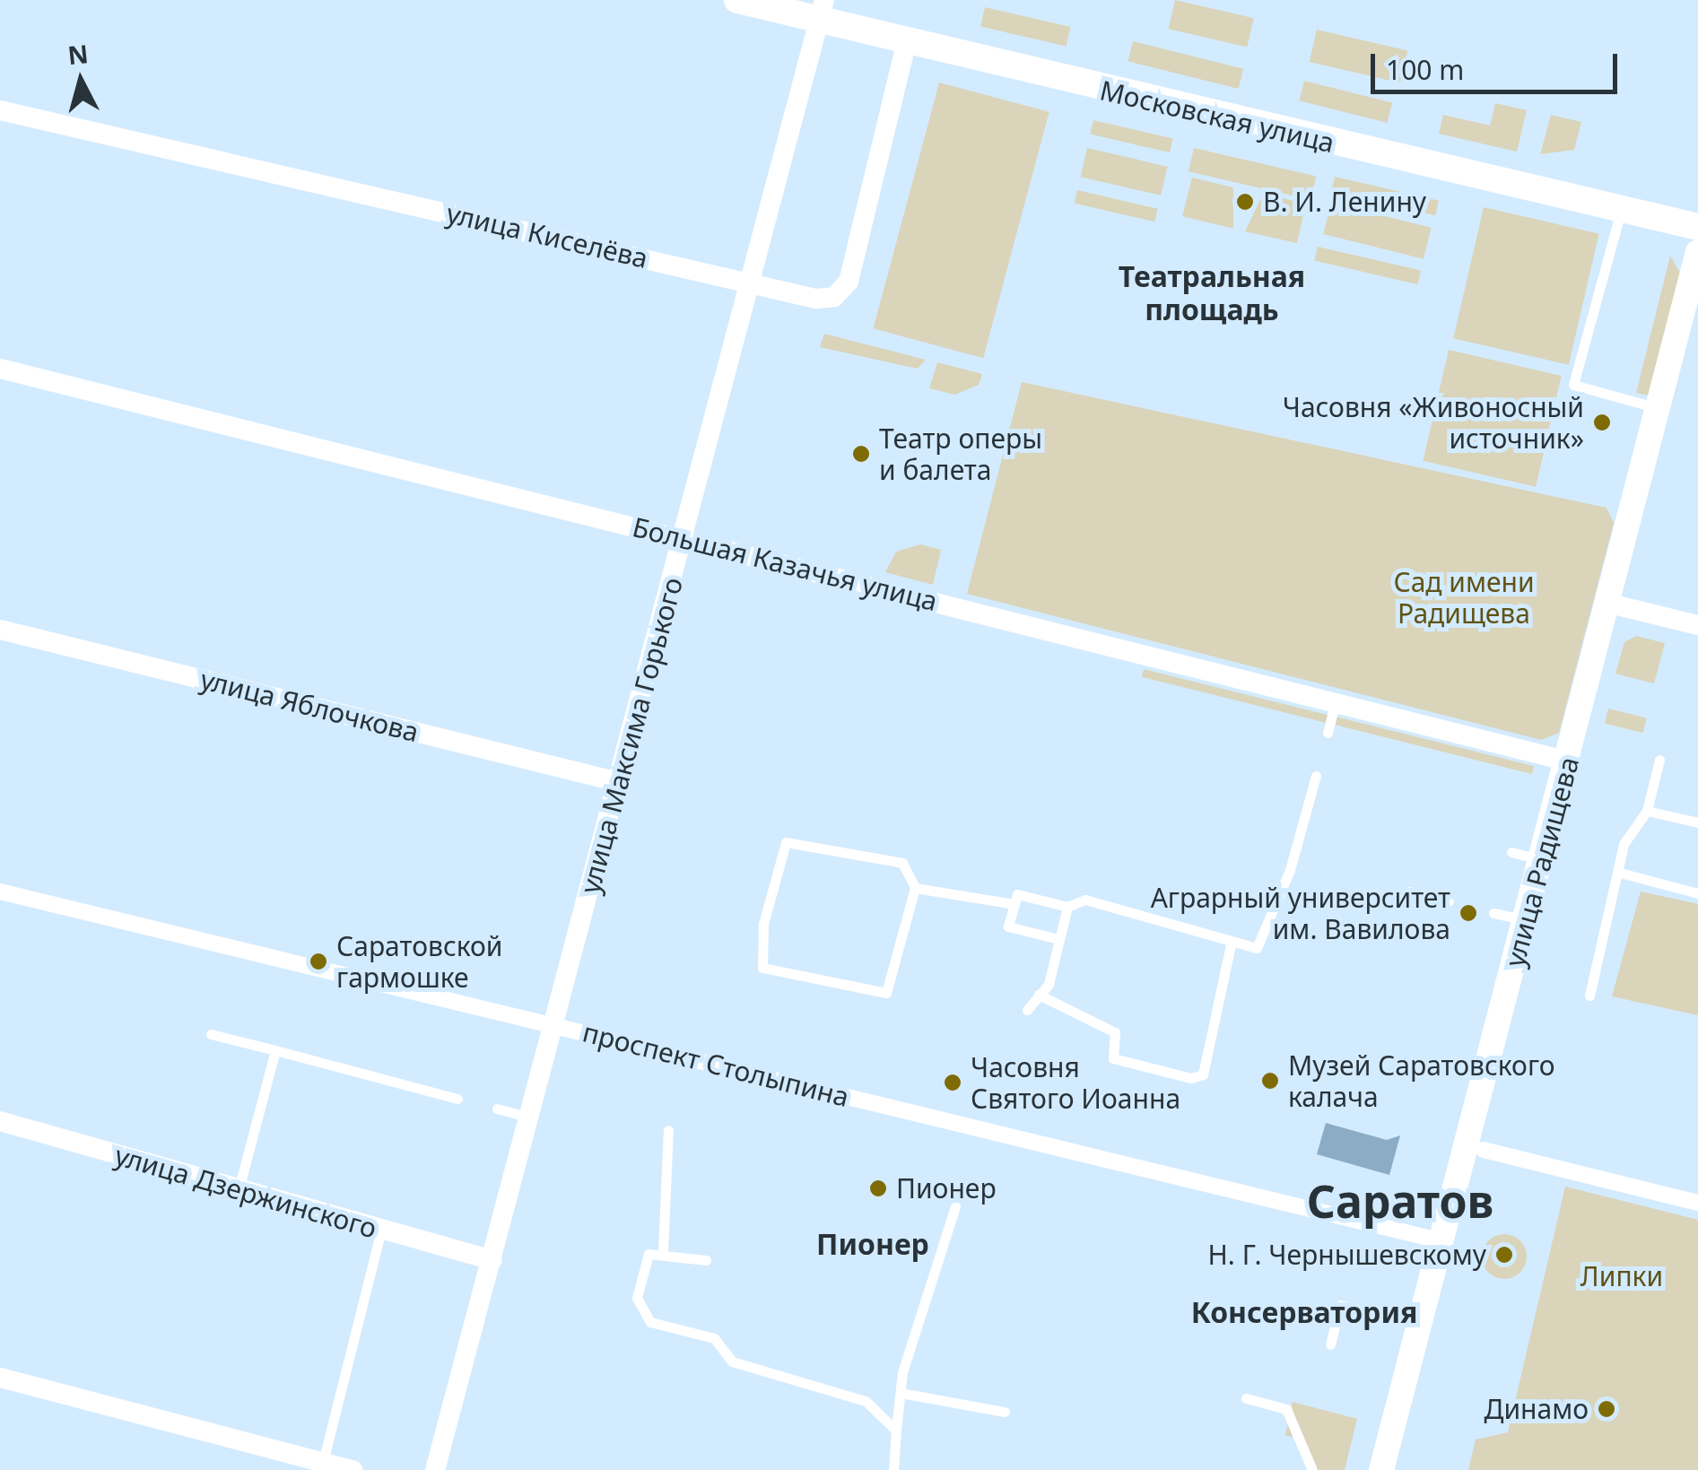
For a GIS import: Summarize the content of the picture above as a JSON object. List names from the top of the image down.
{
  "streets": {
    "main road": ["Московская улица"],
    "street": [
      "улица Киселёва",
      "Большая Казачья улица",
      "улица Яблочкова",
      "улица Максима Горького",
      "улица Радищева",
      "проспект Столыпина",
      "улица Дзержинского"
    ]
  },
  "crossings": [
    ["Московская улица", "улица Киселёва"],
    ["Московская улица", "улица Максима Горького"],
    ["улица Киселёва", "улица Максима Горького"],
    ["Большая Казачья улица", "улица Максима Горького"],
    ["Большая Казачья улица", "улица Радищева"],
    ["улица Яблочкова", "улица Максима Горького"],
    ["улица Максима Горького", "проспект Столыпина"],
    ["улица Максима Горького", "улица Дзержинского"]
  ],
  "districts": [
    "Театральная площадь",
    "Саратов",
    "Пионер",
    "Консерватория"
  ],
  "parks": ["Сад имени Радищева", "Липки"],
  "places": [
    "В. И. Ленину",
    "Часовня «Живоносный источник»",
    "Театр оперы и балета",
    "Аграрный университет им. Вавилова",
    "Саратовской гармошке",
    "Музей Саратовского калача",
    "Часовня Святого Иоанна",
    "Пионер",
    "Н. Г. Чернышевскому",
    "Динамо"
  ],
  "scale_bar": "100 m",
  "north": "top"
}
